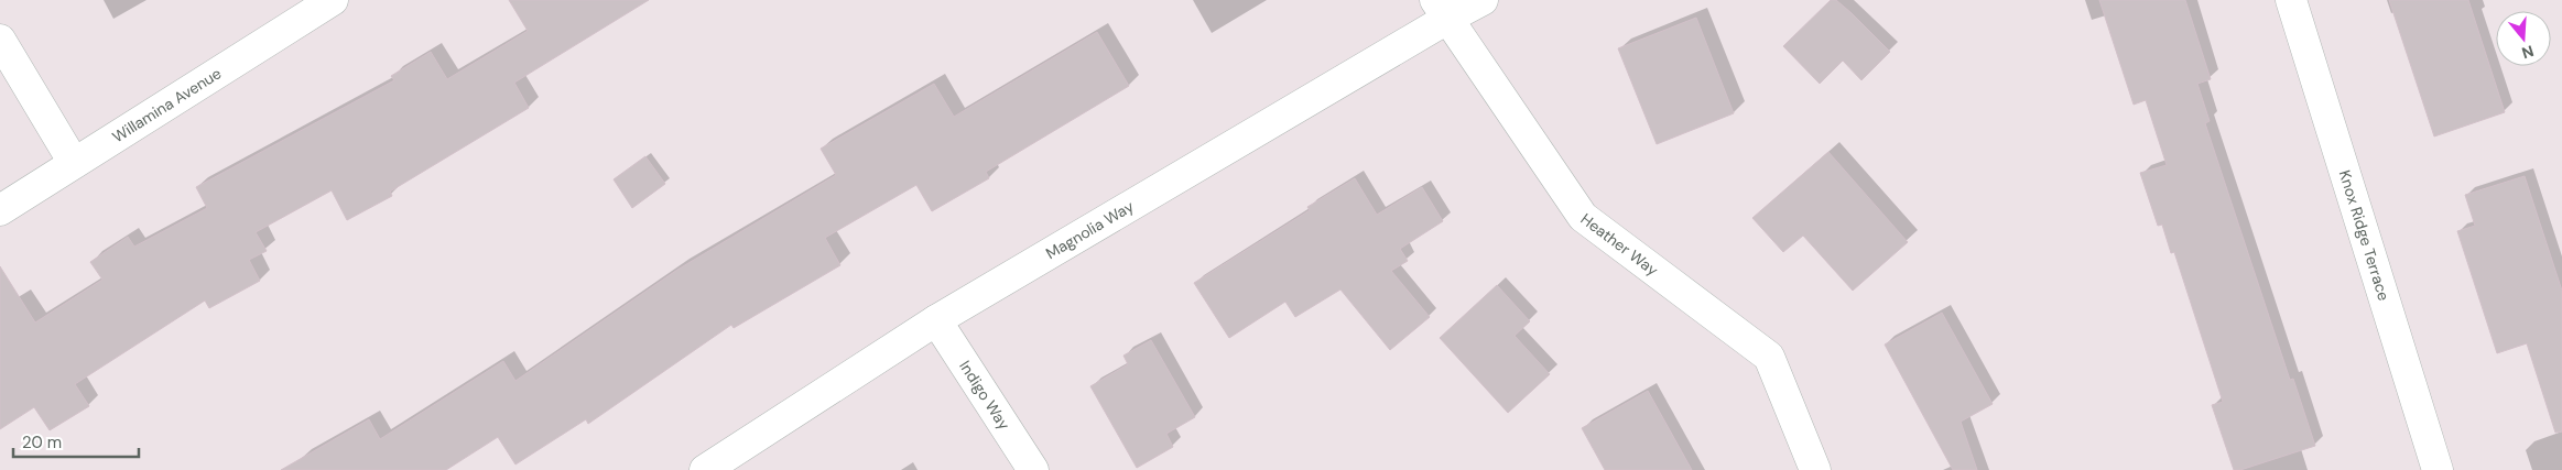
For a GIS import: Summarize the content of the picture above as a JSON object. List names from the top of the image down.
{
  "streets": {
    "street": [
      "Willamina Avenue",
      "Magnolia Way",
      "Knox Ridge Terrace",
      "Heather Way",
      "Indigo Way"
    ]
  },
  "crossings": [
    ["Magnolia Way", "Heather Way"],
    ["Magnolia Way", "Indigo Way"]
  ],
  "scale_bar": "20 m",
  "north": "bottom"
}
